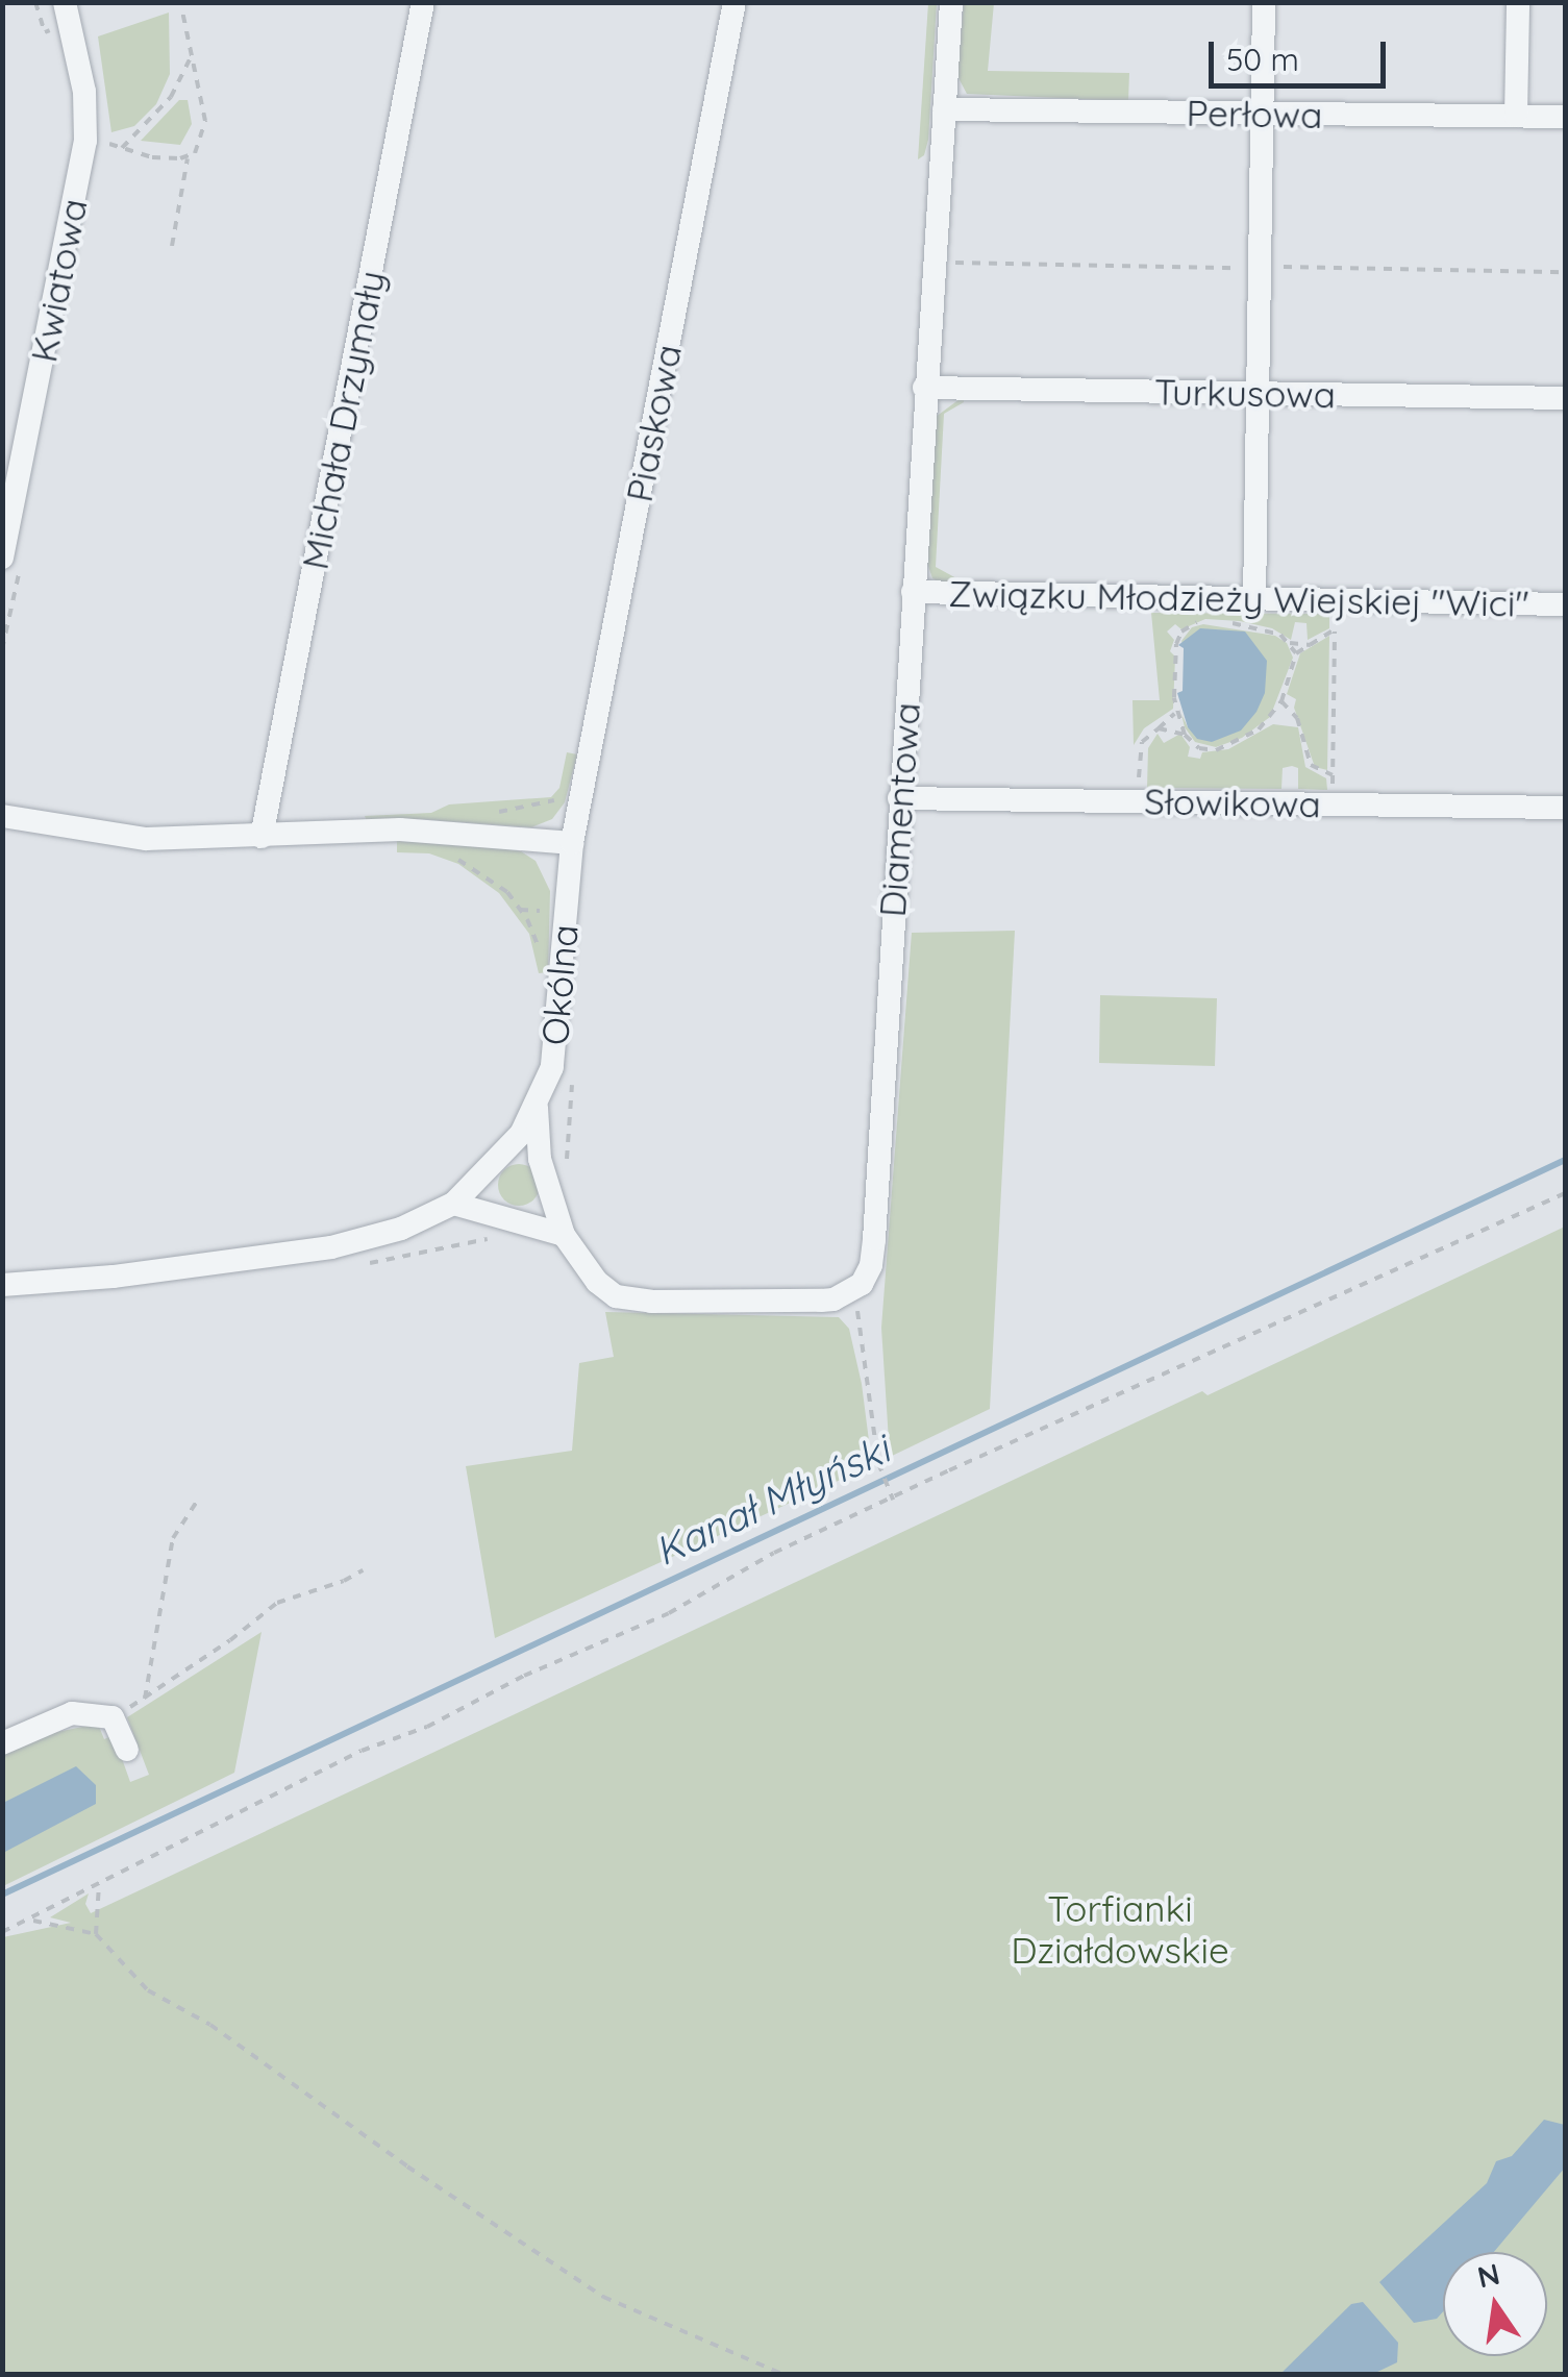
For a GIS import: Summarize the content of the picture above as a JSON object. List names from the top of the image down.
{
  "streets": {
    "street": [
      "Perłowa",
      "Kwiatowa",
      "Turkusowa",
      "Michała Drzymały",
      "Piaskowa",
      "Związku Młodzieży Wiejskiej \"Wici\"",
      "Słowikowa",
      "Diamentowa",
      "Okólna"
    ]
  },
  "crossings": [
    ["Perłowa", "Diamentowa"],
    ["Turkusowa", "Diamentowa"],
    ["Piaskowa", "Okólna"],
    ["Związku Młodzieży Wiejskiej \"Wici\"", "Diamentowa"],
    ["Słowikowa", "Diamentowa"]
  ],
  "water": ["Kanał Młyński"],
  "parks": ["Torfianki Działdowskie"],
  "scale_bar": "50 m",
  "north": "top"
}
